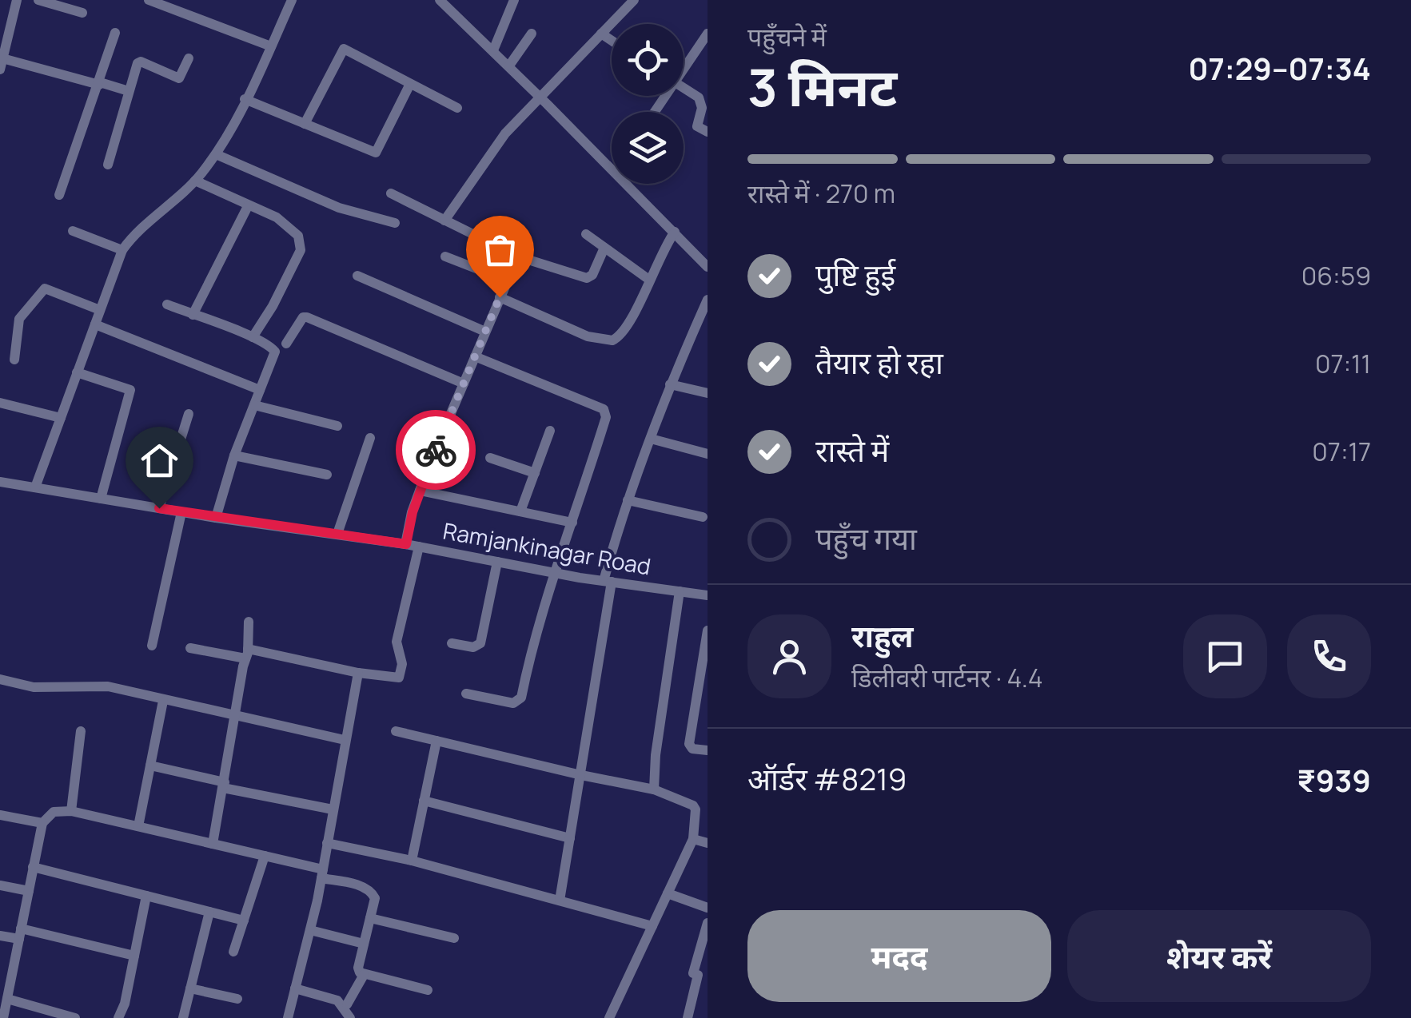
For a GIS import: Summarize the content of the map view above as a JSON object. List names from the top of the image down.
{
  "streets": {
    "street": ["Ramjankinagar Road"]
  },
  "page": {
    "heading": ["3 मिनट", "पहुँचने में", "07:29–07:34"],
    "panel": [
      "राहुल",
      "डिलीवरी पार्टनर · 4.4",
      "ऑर्डर #8219",
      "₹939"
    ],
    "bar": "रास्ते में · 270 m",
    "list": [
      ["पुष्टि हुई", "06:59"],
      ["तैयार हो रहा", "07:11"],
      ["रास्ते में", "07:17"],
      "पहुँच गया"
    ],
    "buttons": ["मदद", "शेयर करें"]
  }
}
